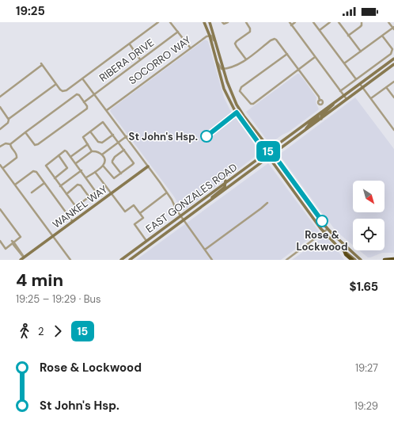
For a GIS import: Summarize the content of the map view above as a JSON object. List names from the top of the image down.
{
  "streets": {
    "main road": ["EAST GONZALES ROAD", "WANKEL WAY"],
    "street": ["RIBERA DRIVE", "SOCORRO WAY"]
  },
  "places": ["St John's Hsp.", "Rose & Lockwood"],
  "lines": ["bus line 15"],
  "north": "bottom right",
  "page": {
    "status": "19:25",
    "on_map": "15",
    "heading": ["4 min", "19:25 – 19:29 · Bus", "$1.65"],
    "legs": ["2", "15"],
    "list": [
      {
        "name": "Rose & Lockwood",
        "value": "19:27"
      },
      {
        "name": "St John's Hsp.",
        "value": "19:29"
      }
    ]
  }
}
